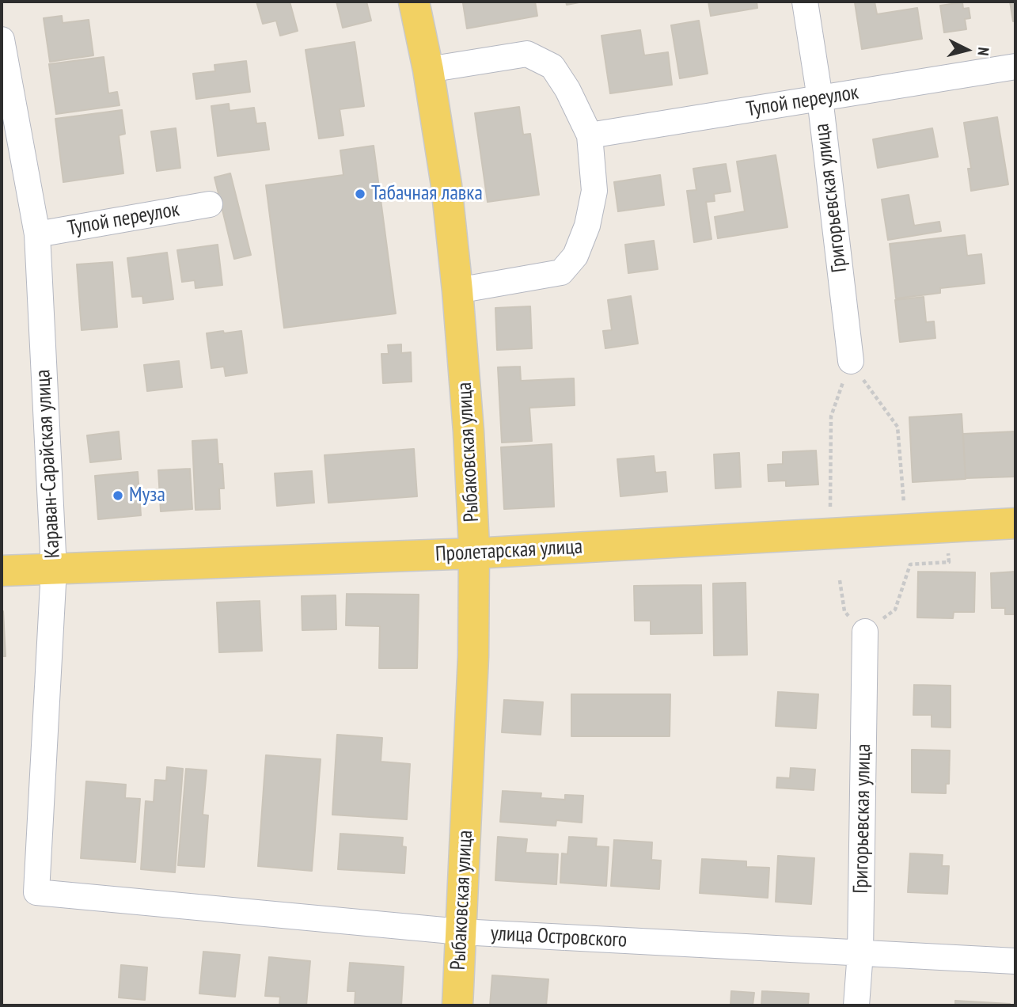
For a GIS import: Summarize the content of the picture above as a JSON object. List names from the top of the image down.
{
  "streets": {
    "main road": ["Рыбаковская улица", "Пролетарская улица"],
    "street": [
      "Тупой переулок",
      "Григорьевская улица",
      "Караван-Сарайская улица",
      "улица Островского"
    ]
  },
  "crossings": [
    ["Тупой переулок", "Григорьевская улица"],
    ["Тупой переулок", "Караван-Сарайская улица"],
    ["Григорьевская улица", "улица Островского"],
    ["Рыбаковская улица", "Пролетарская улица"],
    ["Рыбаковская улица", "улица Островского"],
    ["Караван-Сарайская улица", "Пролетарская улица"],
    ["Караван-Сарайская улица", "улица Островского"]
  ],
  "places": ["Табачная лавка", "Муза"],
  "north": "right"
}
